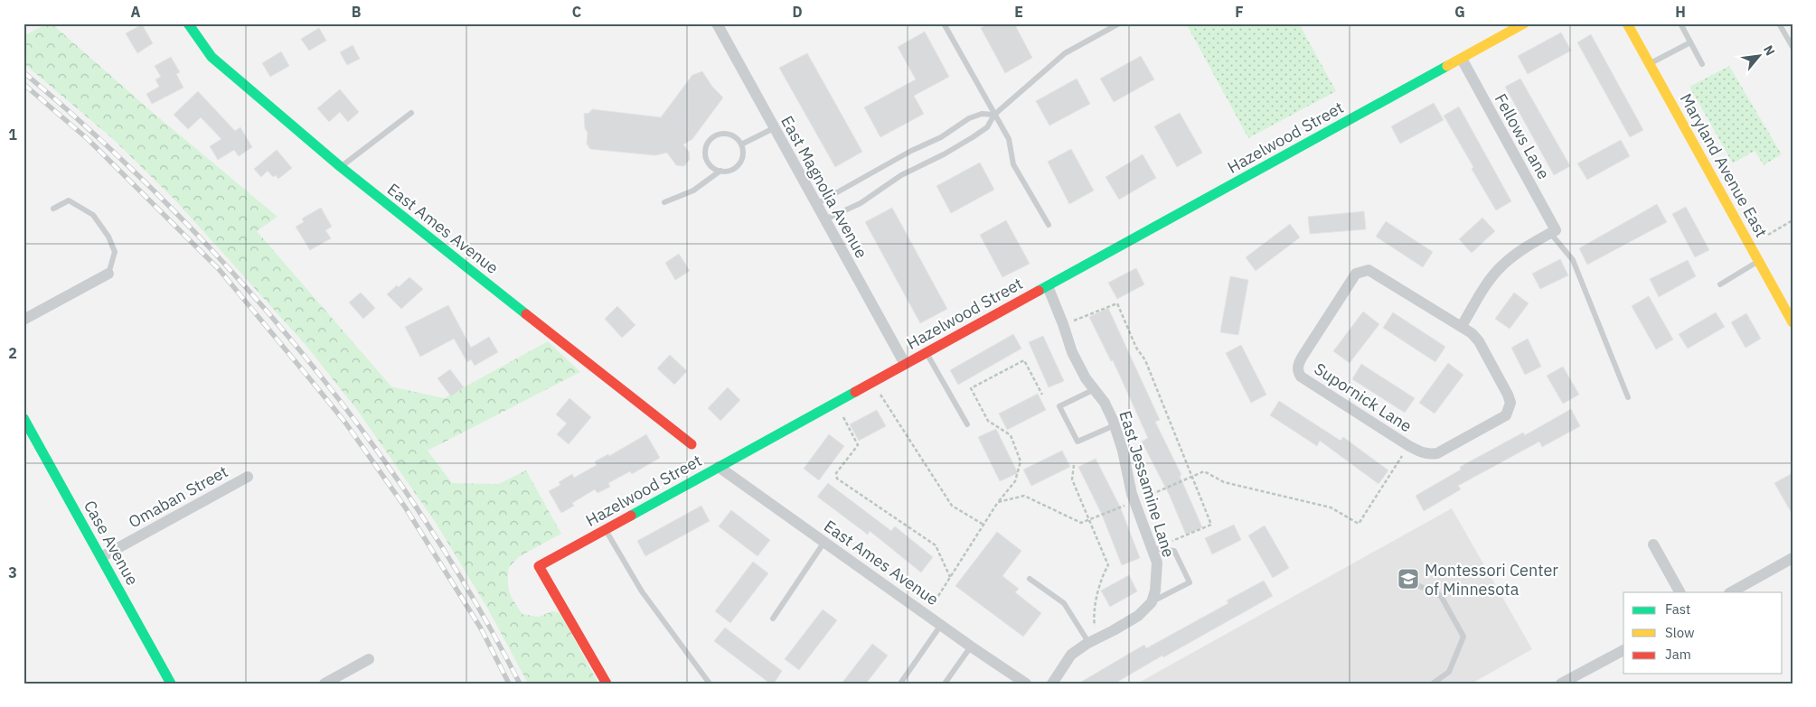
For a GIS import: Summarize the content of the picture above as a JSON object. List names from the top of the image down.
{
  "streets": {
    "street": [
      "Fellows Lane",
      "Hazelwood Street",
      "Maryland Avenue East",
      "East Magnolia Avenue",
      "East Ames Avenue",
      "Supornick Lane",
      "East Jessamine Lane",
      "Omaban Street",
      "Case Avenue"
    ]
  },
  "crossings": [
    ["Fellows Lane", "Hazelwood Street"],
    ["Hazelwood Street", "East Magnolia Avenue"],
    ["Hazelwood Street", "East Ames Avenue"],
    ["Hazelwood Street", "East Jessamine Lane"],
    ["Omaban Street", "Case Avenue"]
  ],
  "places": {
    "school or university": ["Montessori Center of Minnesota"]
  },
  "legend": ["Fast", "Slow", "Jam"],
  "north": "top right",
  "grid": {
    "columns": [
      "A",
      "B",
      "C",
      "D",
      "E",
      "F",
      "G",
      "H"
    ],
    "rows": ["1", "2", "3"]
  }
}
